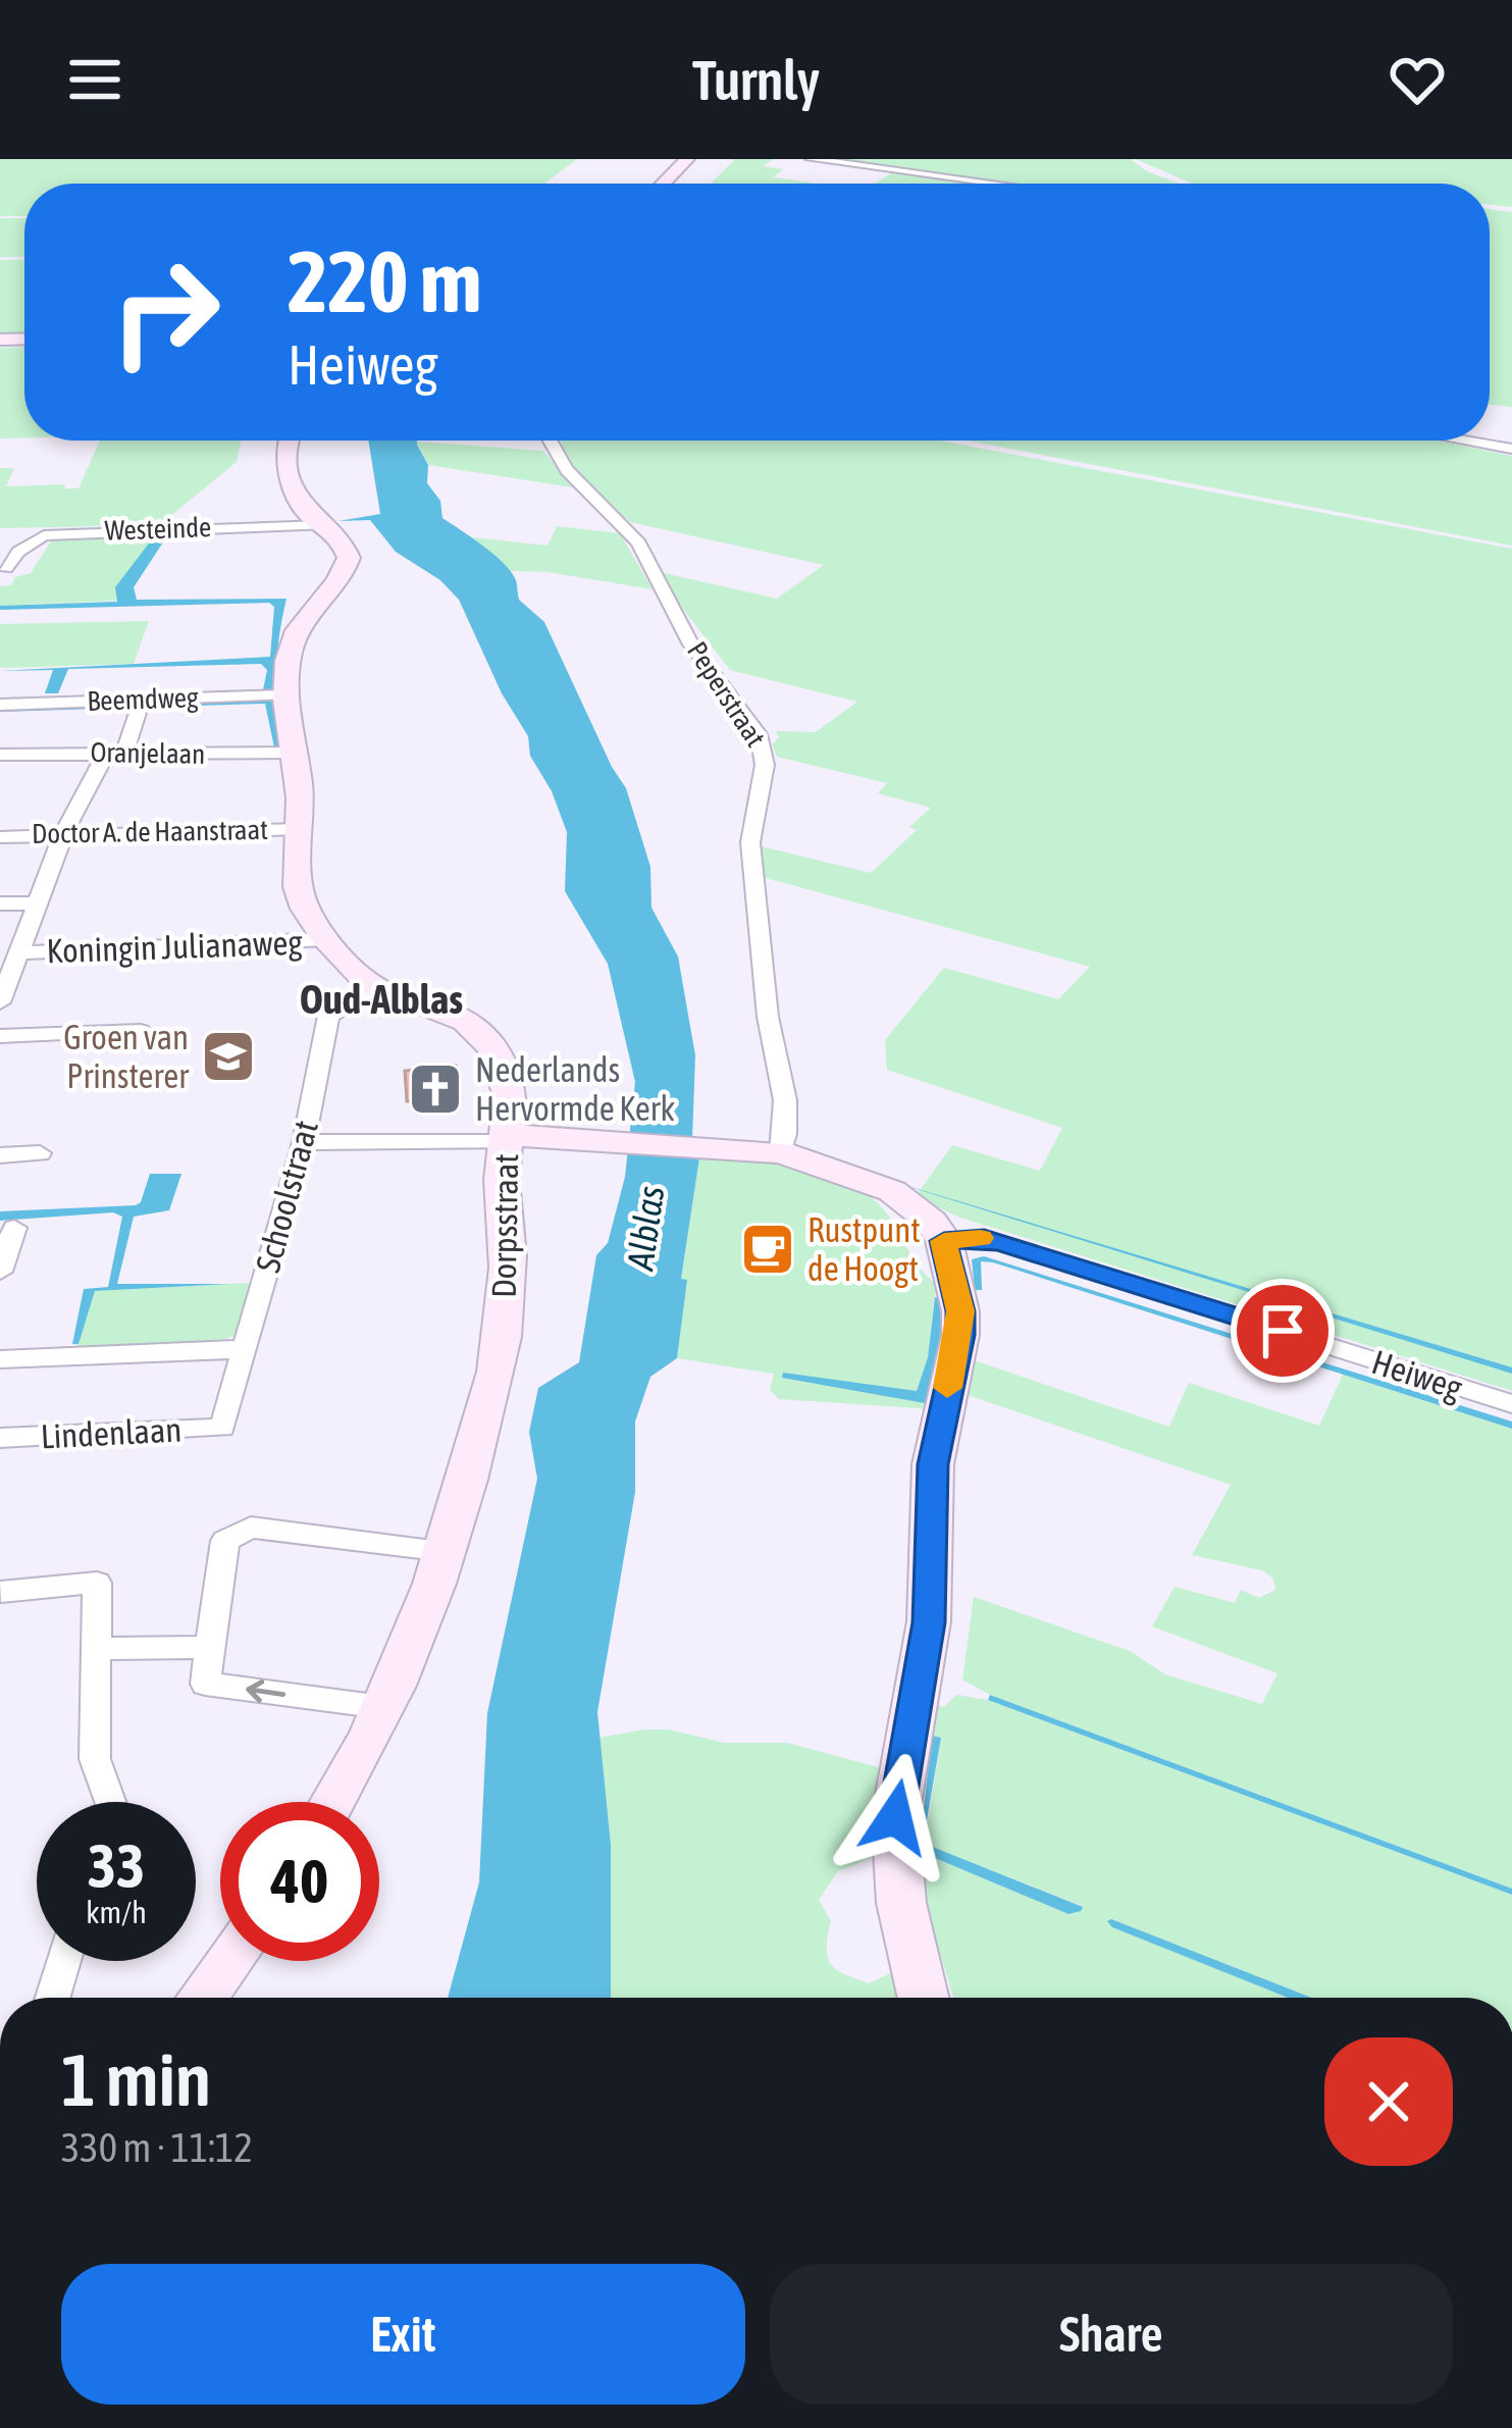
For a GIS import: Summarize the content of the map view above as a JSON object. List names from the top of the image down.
{
  "streets": {
    "street": [
      "Westeinde",
      "Peperstraat",
      "Beemdweg",
      "Oranjelaan",
      "Doctor A. de Haanstraat",
      "Koningin Julianaweg",
      "Schoolstraat",
      "Dorpsstraat",
      "Heiweg",
      "Lindenlaan"
    ]
  },
  "crossings": [
    ["Beemdweg", "Dorpsstraat"],
    ["Oranjelaan", "Dorpsstraat"],
    ["Doctor A. de Haanstraat", "Dorpsstraat"],
    ["Koningin Julianaweg", "Dorpsstraat"],
    ["Schoolstraat", "Dorpsstraat"],
    ["Schoolstraat", "Lindenlaan"]
  ],
  "districts": ["Oud-Alblas"],
  "water": ["Alblas"],
  "places": {
    "school or university": ["Groen van Prinsterer"],
    "church": ["Nederlands Hervormde Kerk"],
    "cafe": ["Rustpunt de Hoogt"]
  },
  "page": {
    "header": "Turnly",
    "turn": ["220 m", "Heiweg"],
    "speed": "33 km/h",
    "limit": "40",
    "heading": ["1 min", "330 m · 11:12"],
    "buttons": ["Exit", "Share"]
  }
}
